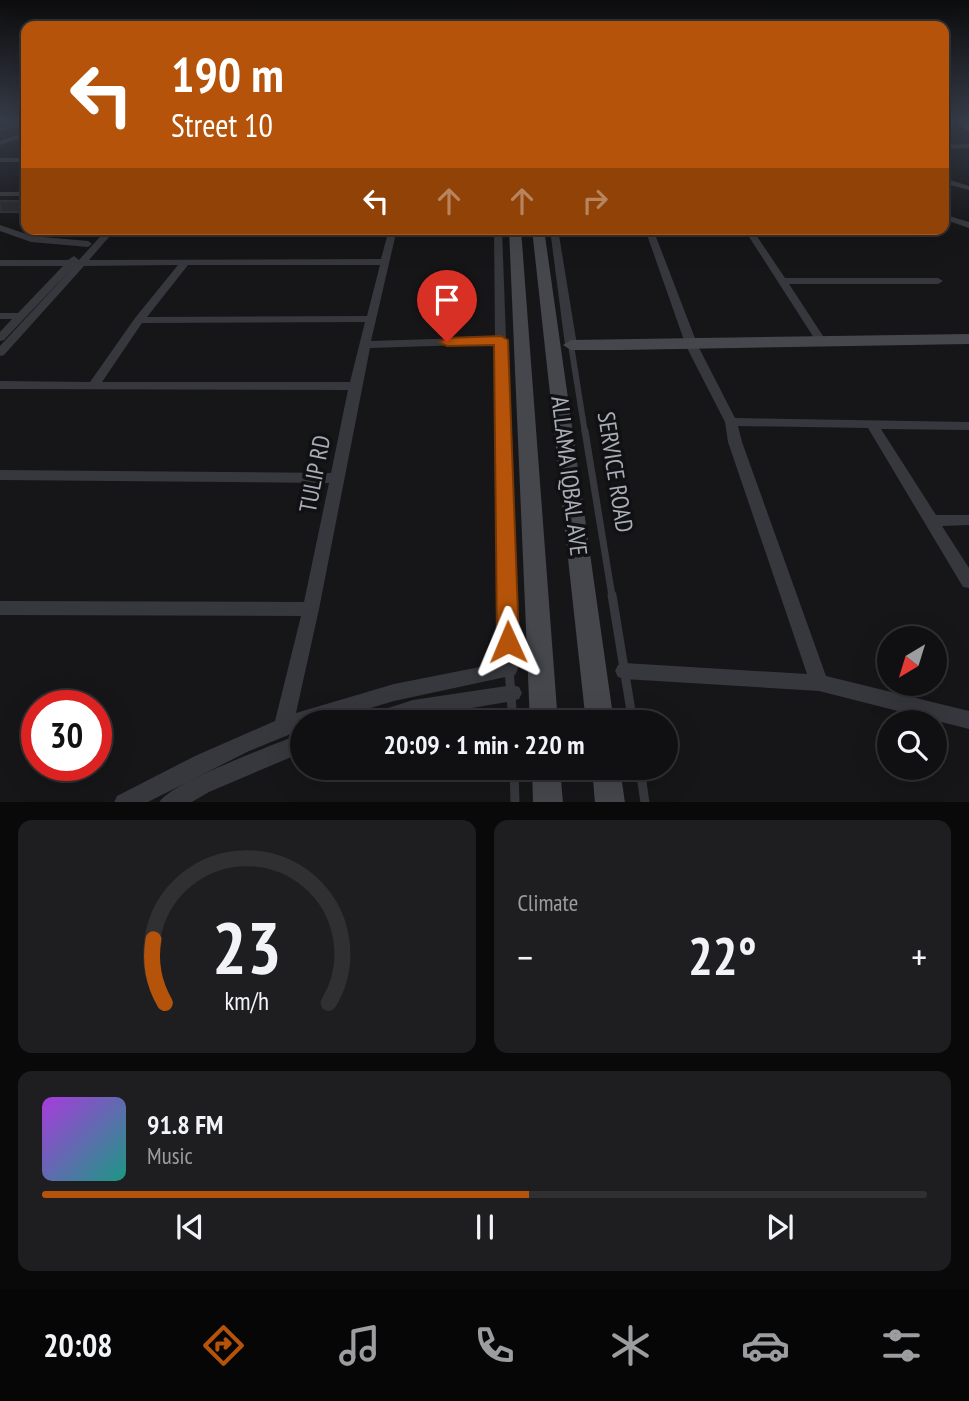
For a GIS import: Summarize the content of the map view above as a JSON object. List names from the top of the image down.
{
  "streets": {
    "main road": ["ALLAMA IQBAL AVE"],
    "street": ["SERVICE ROAD", "TULIP RD"]
  },
  "north": "bottom left",
  "page": {
    "turn": ["190 m", "Street 10"],
    "limit": "30",
    "trip": "20:09 · 1 min · 220 m",
    "tile": "Climate",
    "heat": ["−", "22°", "+"],
    "song": ["91.8 FM", "Music"],
    "tabs": "20:08",
    "gauge": ["23", "km/h"]
  }
}
